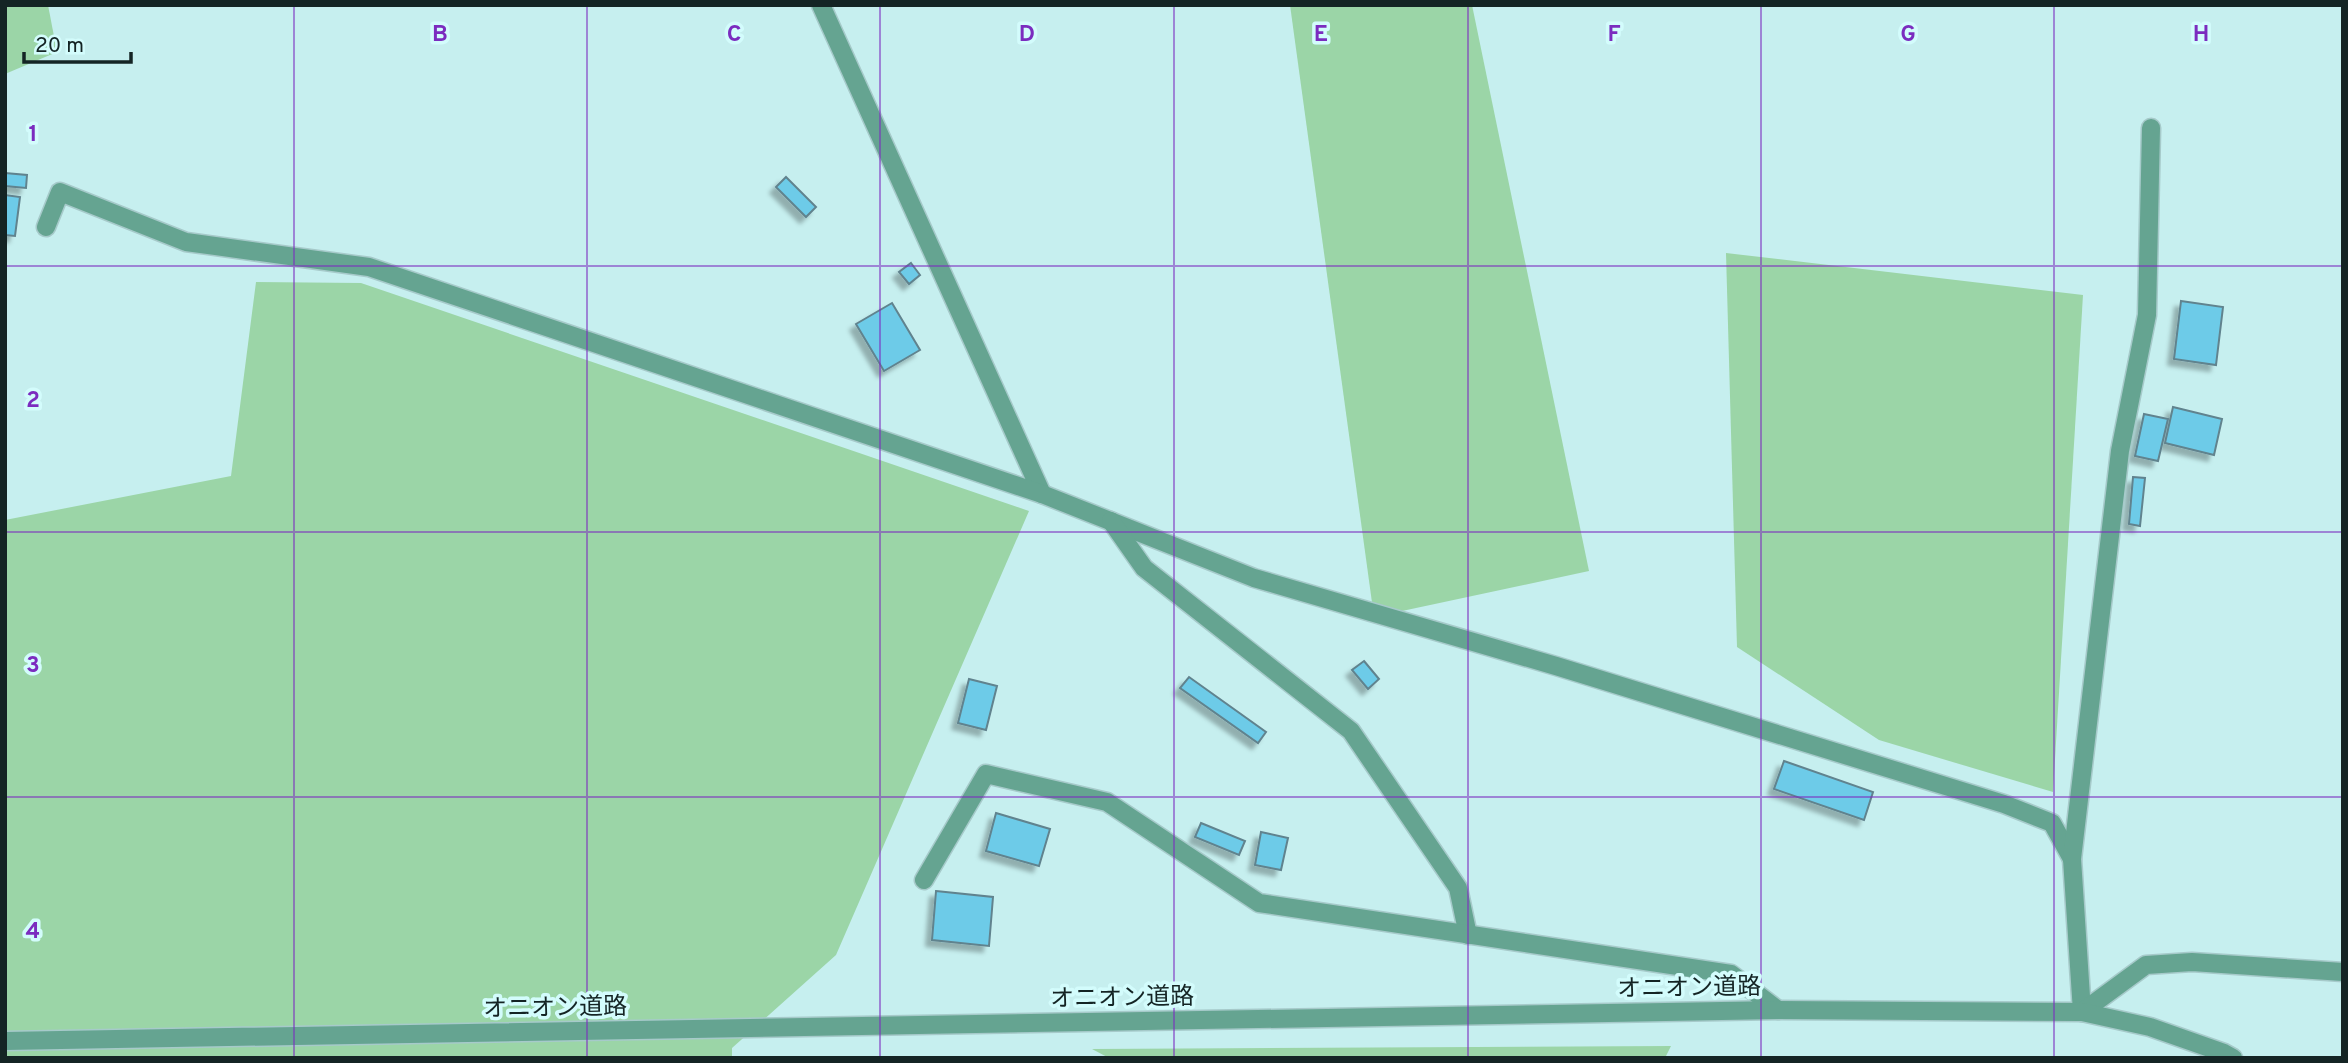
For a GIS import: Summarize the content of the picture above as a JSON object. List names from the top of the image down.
{
  "streets": {
    "street": ["オニオン道路"]
  },
  "scale_bar": "20 m",
  "grid": {
    "columns": [
      "B",
      "C",
      "D",
      "E",
      "F",
      "G",
      "H"
    ],
    "rows": [
      "1",
      "2",
      "3",
      "4"
    ]
  }
}
